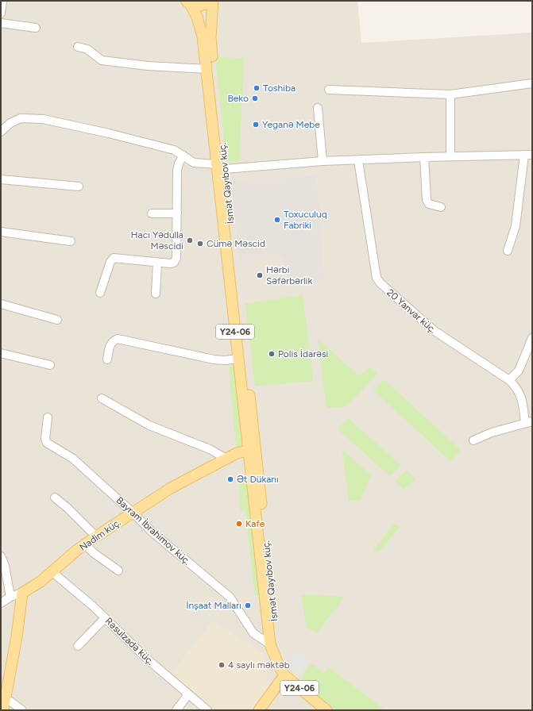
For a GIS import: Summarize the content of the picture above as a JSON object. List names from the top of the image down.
{
  "streets": {
    "main road": ["İsmət Qayıbov küç.", "Y24-06", "Nadim küç."],
    "street": ["20 Yanvar küç.", "Bayram İbrahimov küç.", "Rəsulzadə küç."]
  },
  "crossings": [
    ["İsmət Qayıbov küç.", "Y24-06"],
    ["İsmət Qayıbov küç.", "Bayram İbrahimov küç."],
    ["İsmət Qayıbov küç.", "Nadim küç."],
    ["Bayram İbrahimov küç.", "Nadim küç."],
    ["Nadim küç.", "Rəsulzadə küç."]
  ],
  "places": [
    "Toshiba",
    "Beko",
    "Yeganə Mebe",
    "Toxuculuq Fabriki",
    "Hacı Yədulla Məscidi",
    "Cümə Məscid",
    "Hərbi Səfərbərlik",
    "Polis İdarəsi",
    "Ət Dükanı",
    "Kafe",
    "İnşaat Malları",
    "4 saylı məktəb"
  ]
}
